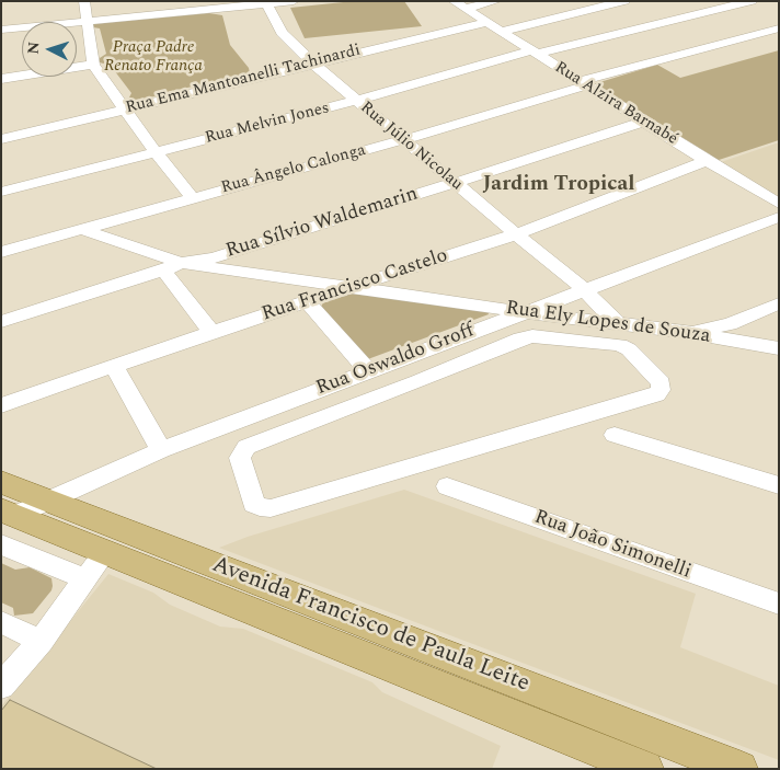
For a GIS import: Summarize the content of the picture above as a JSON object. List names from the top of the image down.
{
  "streets": {
    "main road": ["Avenida Francisco de Paula Leite"],
    "street": [
      "Rua Ema Mantoanelli Tachinardi",
      "Rua Alzira Barnabé",
      "Rua Melvin Jones",
      "Rua Júlio Nicolau",
      "Rua Ângelo Calonga",
      "Rua Sílvio Waldemarin",
      "Rua Francisco Castelo",
      "Rua Ely Lopes de Souza",
      "Rua Oswaldo Groff",
      "Rua João Simonelli"
    ]
  },
  "crossings": [
    ["Rua Ema Mantoanelli Tachinardi", "Rua Alzira Barnabé"],
    ["Rua Ema Mantoanelli Tachinardi", "Rua Júlio Nicolau"],
    ["Rua Alzira Barnabé", "Rua Melvin Jones"],
    ["Rua Alzira Barnabé", "Rua Ângelo Calonga"],
    ["Rua Alzira Barnabé", "Rua Sílvio Waldemarin"],
    ["Rua Alzira Barnabé", "Rua Francisco Castelo"],
    ["Rua Melvin Jones", "Rua Júlio Nicolau"],
    ["Rua Júlio Nicolau", "Rua Ângelo Calonga"],
    ["Rua Júlio Nicolau", "Rua Sílvio Waldemarin"],
    ["Rua Júlio Nicolau", "Rua Francisco Castelo"],
    ["Rua Júlio Nicolau", "Rua Ely Lopes de Souza"],
    ["Rua Júlio Nicolau", "Rua Oswaldo Groff"],
    ["Rua Ângelo Calonga", "Rua Ely Lopes de Souza"],
    ["Rua Sílvio Waldemarin", "Rua Ely Lopes de Souza"],
    ["Rua Francisco Castelo", "Rua Ely Lopes de Souza"],
    ["Rua Ely Lopes de Souza", "Rua Oswaldo Groff"],
    ["Rua Oswaldo Groff", "Avenida Francisco de Paula Leite"]
  ],
  "districts": ["Jardim Tropical"],
  "parks": ["Praça Padre Renato França"],
  "north": "left"
}
